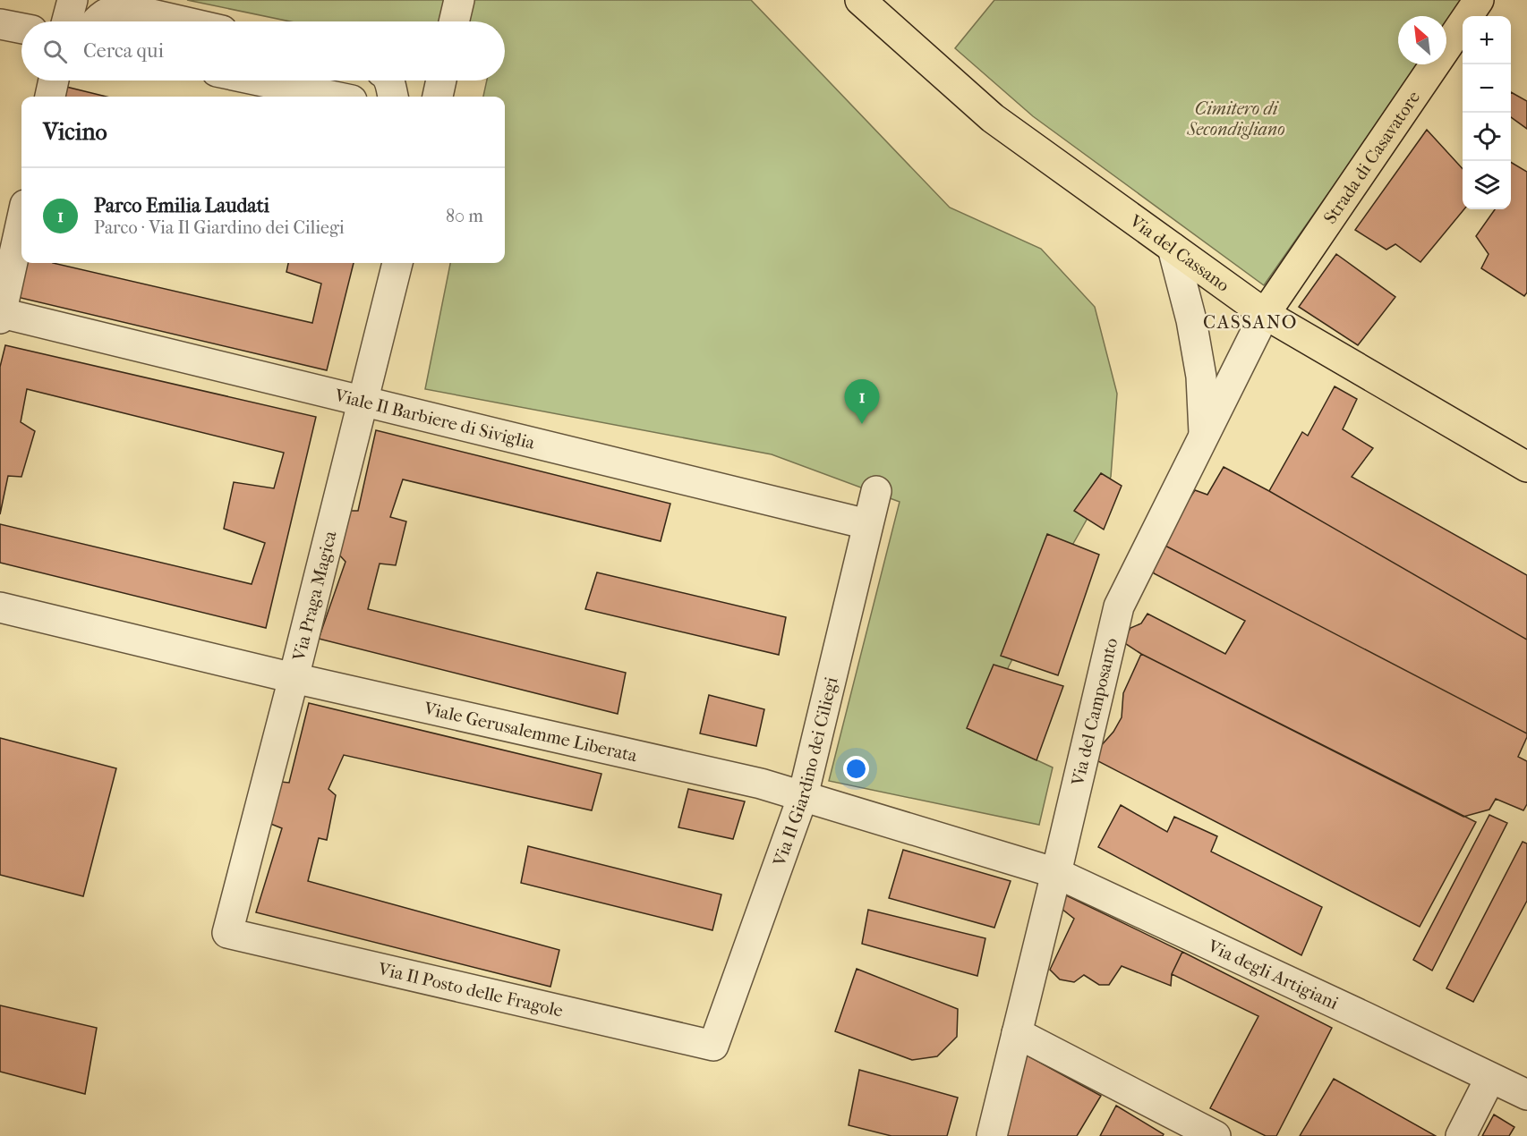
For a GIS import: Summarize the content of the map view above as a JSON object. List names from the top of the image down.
{
  "streets": {
    "main road": ["Strada di Casavatore", "Via del Cassano"],
    "street": [
      "Viale Il Barbiere di Siviglia",
      "Via Praga Magica",
      "Via del Camposanto",
      "Viale Gerusalemme Liberata",
      "Via Il Giardino dei Ciliegi",
      "Via degli Artigiani",
      "Via Il Posto delle Fragole"
    ]
  },
  "crossings": [
    ["Strada di Casavatore", "Via del Cassano"],
    ["Strada di Casavatore", "Via del Camposanto"],
    ["Via del Cassano", "Via del Camposanto"],
    ["Viale Il Barbiere di Siviglia", "Via Praga Magica"],
    ["Viale Il Barbiere di Siviglia", "Via Il Giardino dei Ciliegi"],
    ["Via Praga Magica", "Viale Gerusalemme Liberata"],
    ["Via Praga Magica", "Via Il Posto delle Fragole"],
    ["Via del Camposanto", "Viale Gerusalemme Liberata"],
    ["Via del Camposanto", "Via degli Artigiani"],
    ["Viale Gerusalemme Liberata", "Via Il Giardino dei Ciliegi"],
    ["Viale Gerusalemme Liberata", "Via degli Artigiani"],
    ["Via Il Giardino dei Ciliegi", "Via Il Posto delle Fragole"]
  ],
  "districts": ["CASSANO"],
  "parks": ["Cimitero di Secondigliano"],
  "north": "top left",
  "page": {
    "map_buttons": ["+", "−"],
    "search": "Cerca qui",
    "heading": "Vicino",
    "list": [
      {
        "mark": "1",
        "name": "Parco Emilia Laudati",
        "note": "Parco · Via Il Giardino dei Ciliegi",
        "value": "80 m"
      }
    ],
    "pins": "1"
  }
}
